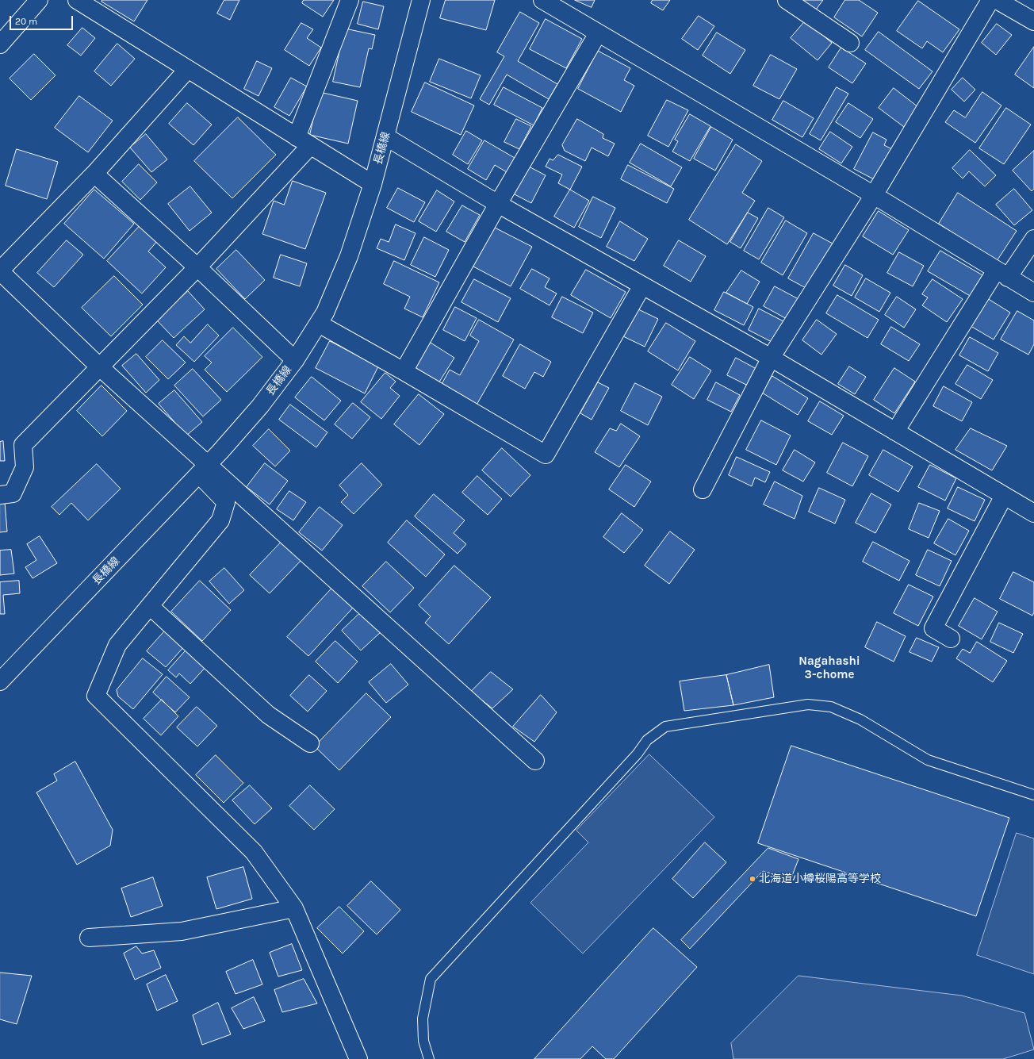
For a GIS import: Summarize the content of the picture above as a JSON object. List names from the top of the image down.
{
  "streets": {
    "street": ["長橋線"]
  },
  "districts": ["Nagahashi 3-chome"],
  "places": ["北海道小樽桜陽高等学校"],
  "scale_bar": "20 m"
}
